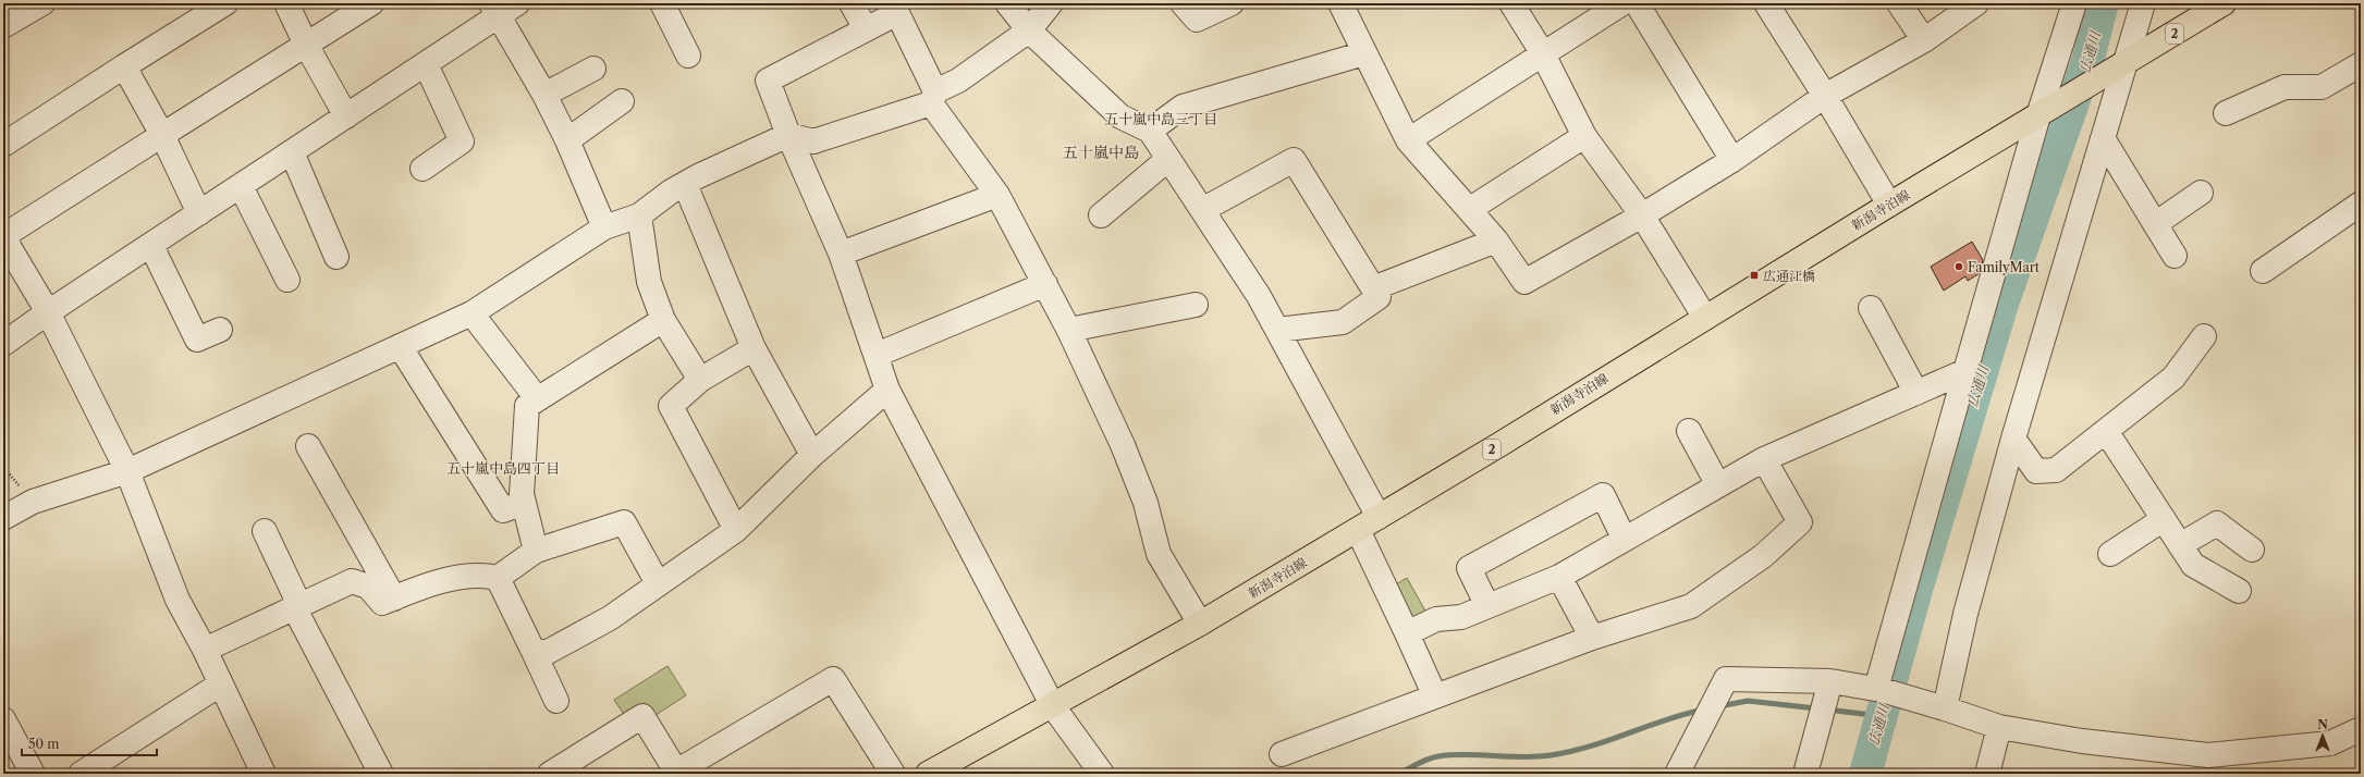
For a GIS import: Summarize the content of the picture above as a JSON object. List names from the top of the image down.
{
  "streets": {
    "main road": ["2", "新潟寺泊線"]
  },
  "districts": ["五十嵐中島三丁目", "五十嵐中島", "五十嵐中島四丁目"],
  "water": ["広通川"],
  "places": {
    "other": ["FamilyMart"],
    "transit": ["広通江橋"]
  },
  "scale_bar": "50 m",
  "north": "top"
}
